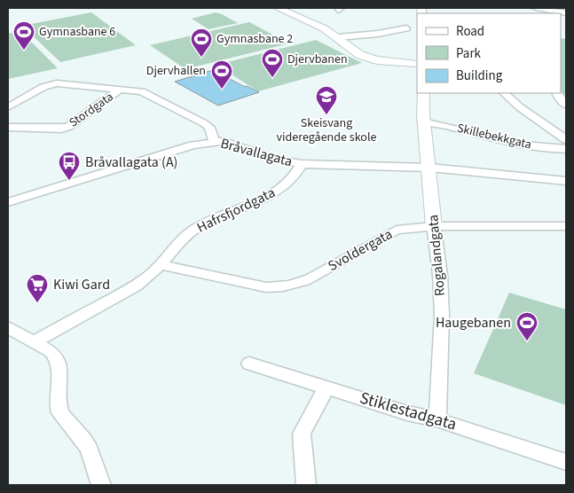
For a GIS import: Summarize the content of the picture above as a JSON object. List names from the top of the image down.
{
  "streets": {
    "street": [
      "Stordgata",
      "Skillebekkgata",
      "Bråvallagata",
      "Hafrsfjordgata",
      "Svoldergata",
      "Rogalandgata",
      "Stiklestadgata"
    ]
  },
  "crossings": [
    ["Stordgata", "Bråvallagata"],
    ["Skillebekkgata", "Rogalandgata"],
    ["Bråvallagata", "Hafrsfjordgata"],
    ["Bråvallagata", "Rogalandgata"],
    ["Hafrsfjordgata", "Svoldergata"],
    ["Svoldergata", "Rogalandgata"],
    ["Rogalandgata", "Stiklestadgata"]
  ],
  "places": {
    "sports": [
      "Gymnasbane 6",
      "Gymnasbane 2",
      "Djervbanen",
      "Djervhallen",
      "Haugebanen"
    ],
    "school or university": ["Skeisvang videregående skole"],
    "bus stop": ["Bråvallagata (A)"],
    "supermarket": ["Kiwi Gard"]
  },
  "legend": ["Road", "Park", "Building"]
}
